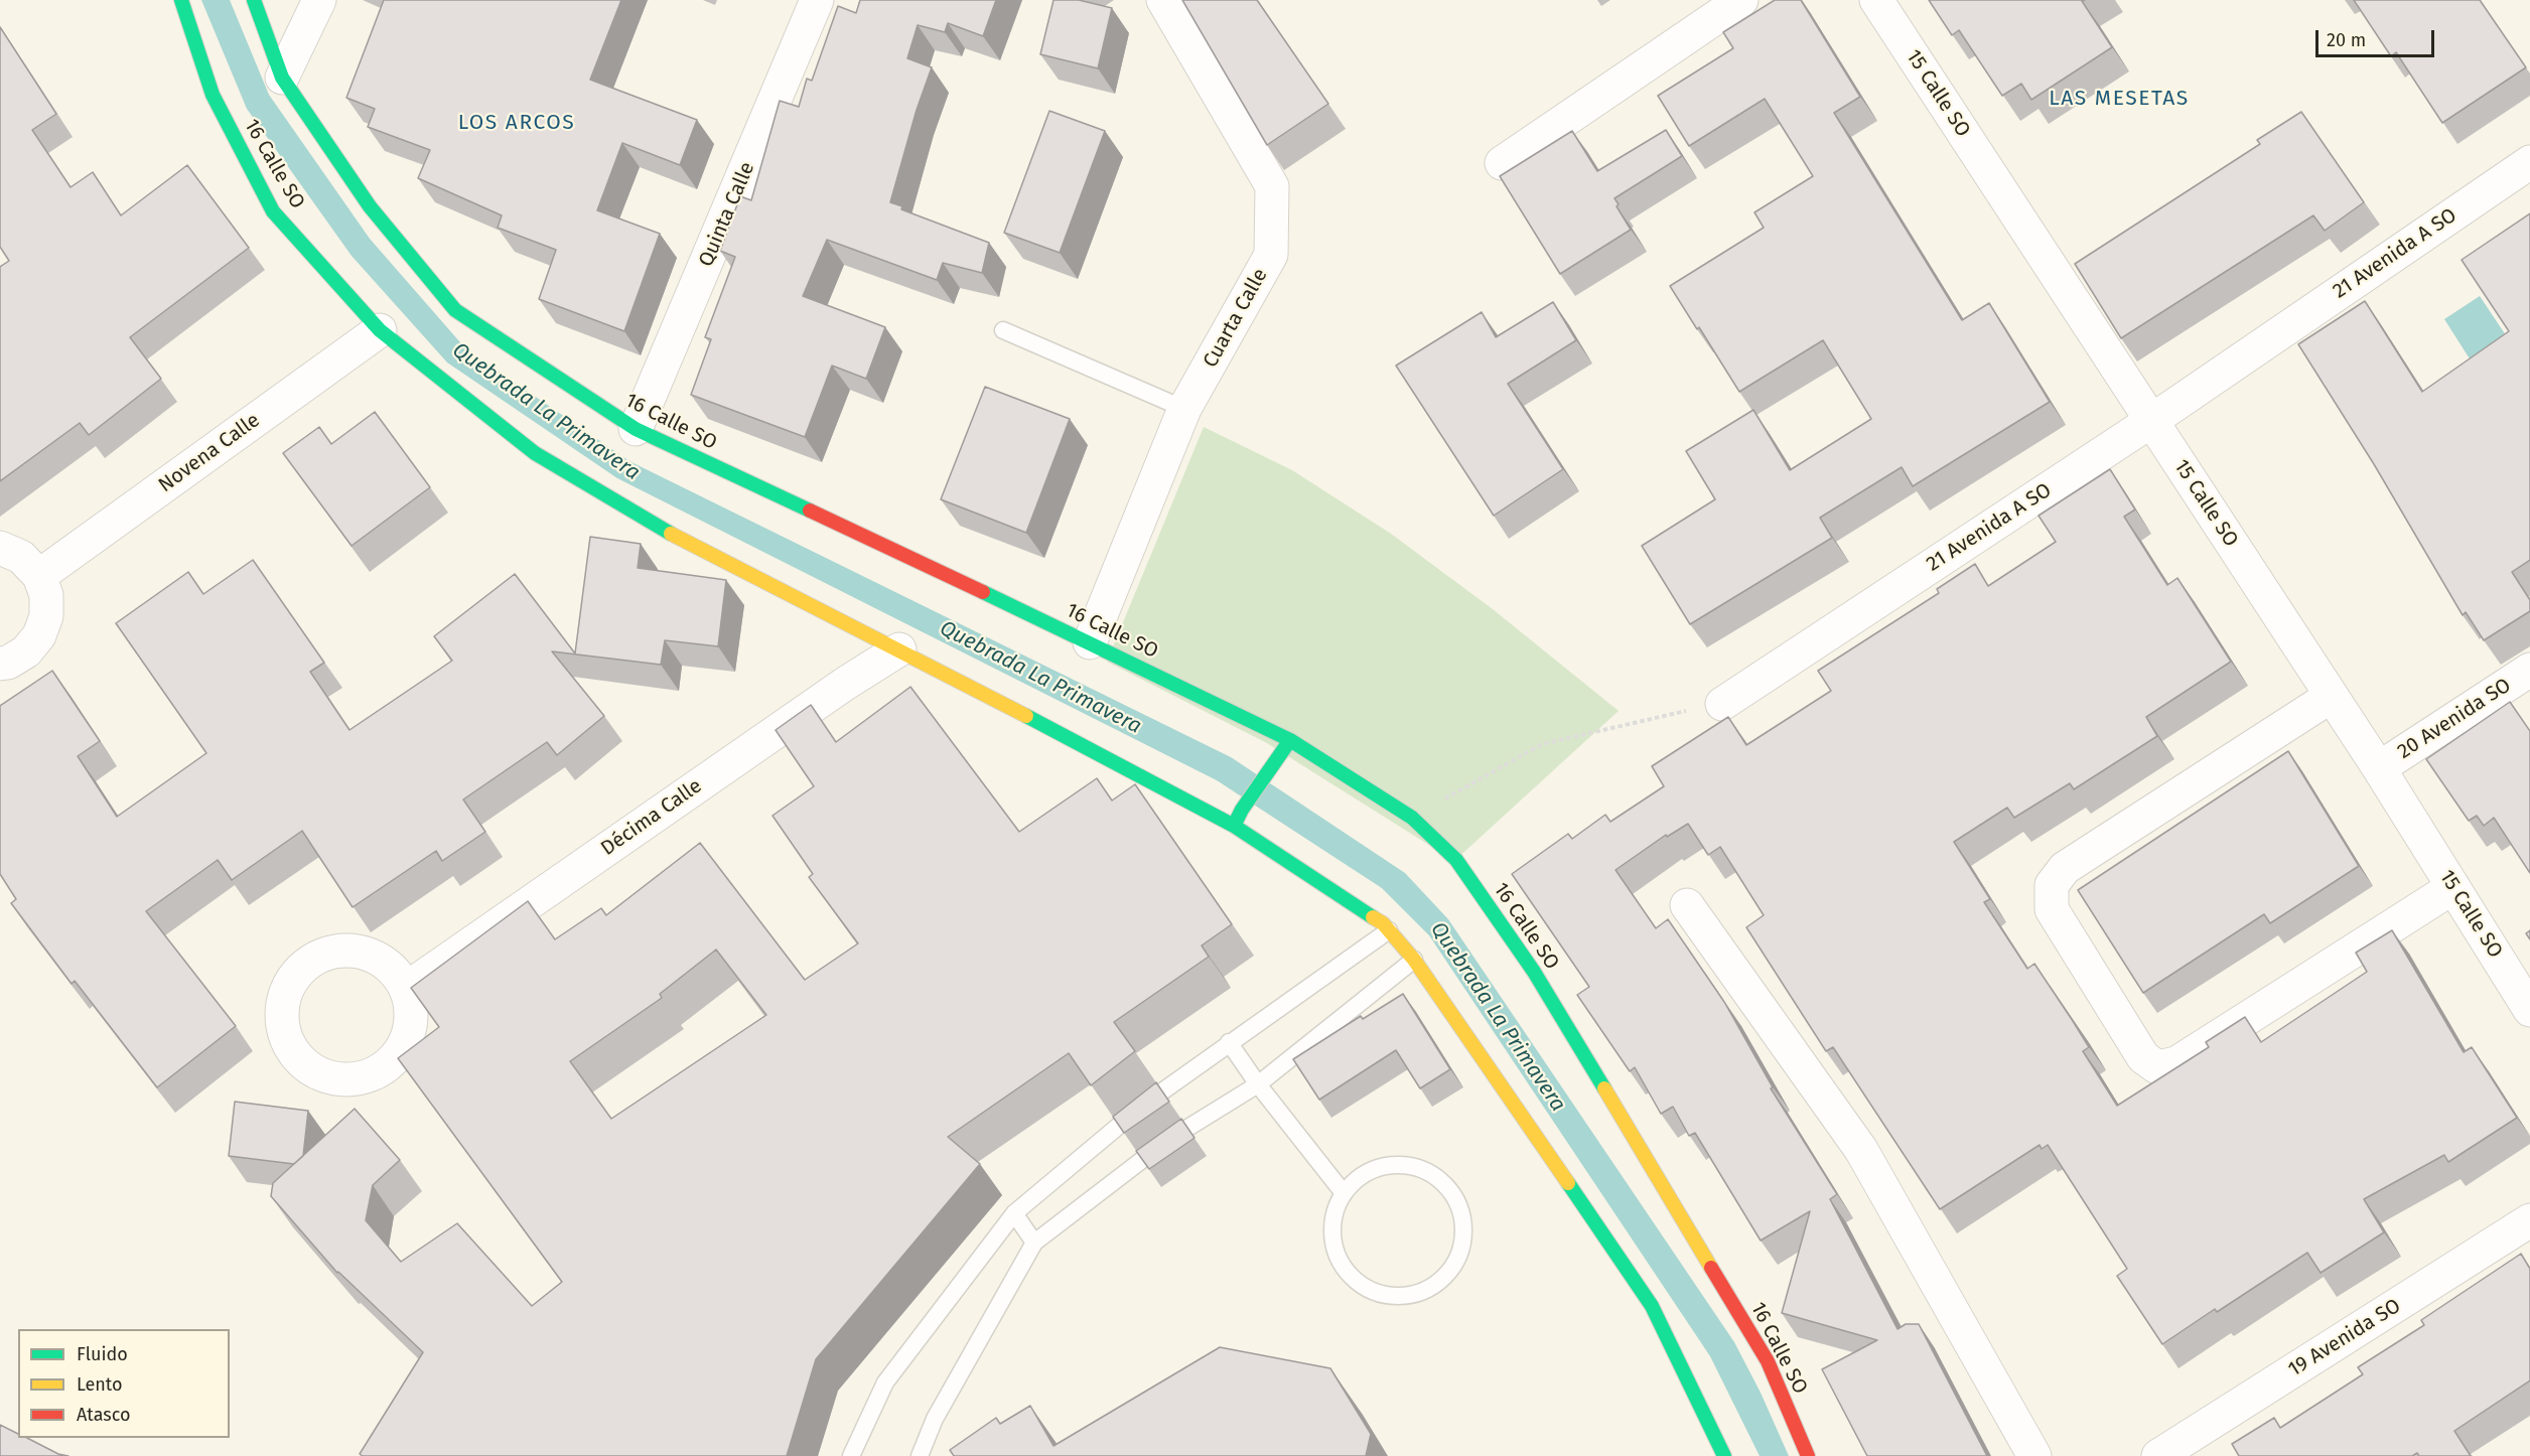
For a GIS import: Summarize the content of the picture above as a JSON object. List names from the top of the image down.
{
  "streets": {
    "street": [
      "15 Calle SO",
      "16 Calle SO",
      "Quinta Calle",
      "21 Avenida A SO",
      "Cuarta Calle",
      "Novena Calle",
      "20 Avenida SO",
      "Décima Calle",
      "19 Avenida SO"
    ]
  },
  "crossings": [
    ["15 Calle SO", "21 Avenida A SO"],
    ["15 Calle SO", "20 Avenida SO"],
    ["16 Calle SO", "Quinta Calle"],
    ["16 Calle SO", "Cuarta Calle"],
    ["16 Calle SO", "Novena Calle"],
    ["16 Calle SO", "Décima Calle"]
  ],
  "districts": ["LAS MESETAS", "LOS ARCOS"],
  "water": ["Quebrada La Primavera"],
  "legend": ["Fluido", "Lento", "Atasco"],
  "scale_bar": "20 m"
}
